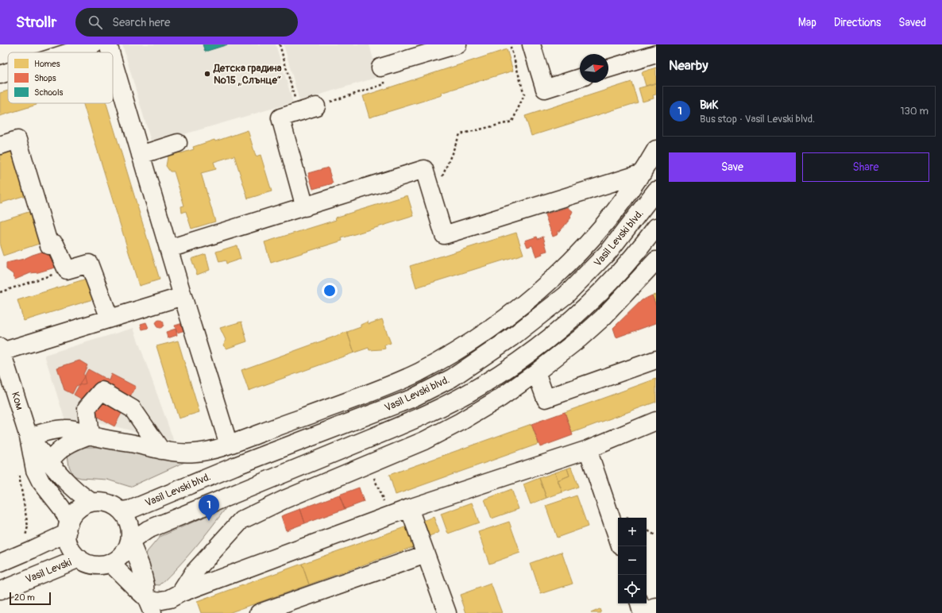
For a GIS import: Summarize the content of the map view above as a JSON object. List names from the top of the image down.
{
  "streets": {
    "street": ["Vasil Levski blvd.", "Ком", "Vasil Levski"]
  },
  "crossings": [
    ["Vasil Levski blvd.", "Vasil Levski"]
  ],
  "places": ["Детска градина №15 „Слънце“"],
  "legend": ["Homes", "Shops", "Schools"],
  "scale_bar": "20 m",
  "north": "right",
  "page": {
    "header": "Strollr",
    "search": "Search here",
    "nav": ["Map", "Directions", "Saved"],
    "heading": "Nearby",
    "list": [
      {
        "mark": "1",
        "name": "ВиК",
        "note": "Bus stop · Vasil Levski blvd.",
        "value": "130 m"
      }
    ],
    "buttons": ["Save", "Share"],
    "pins": "1",
    "map_buttons": ["+", "−"],
    "scale": "20 m"
  }
}
